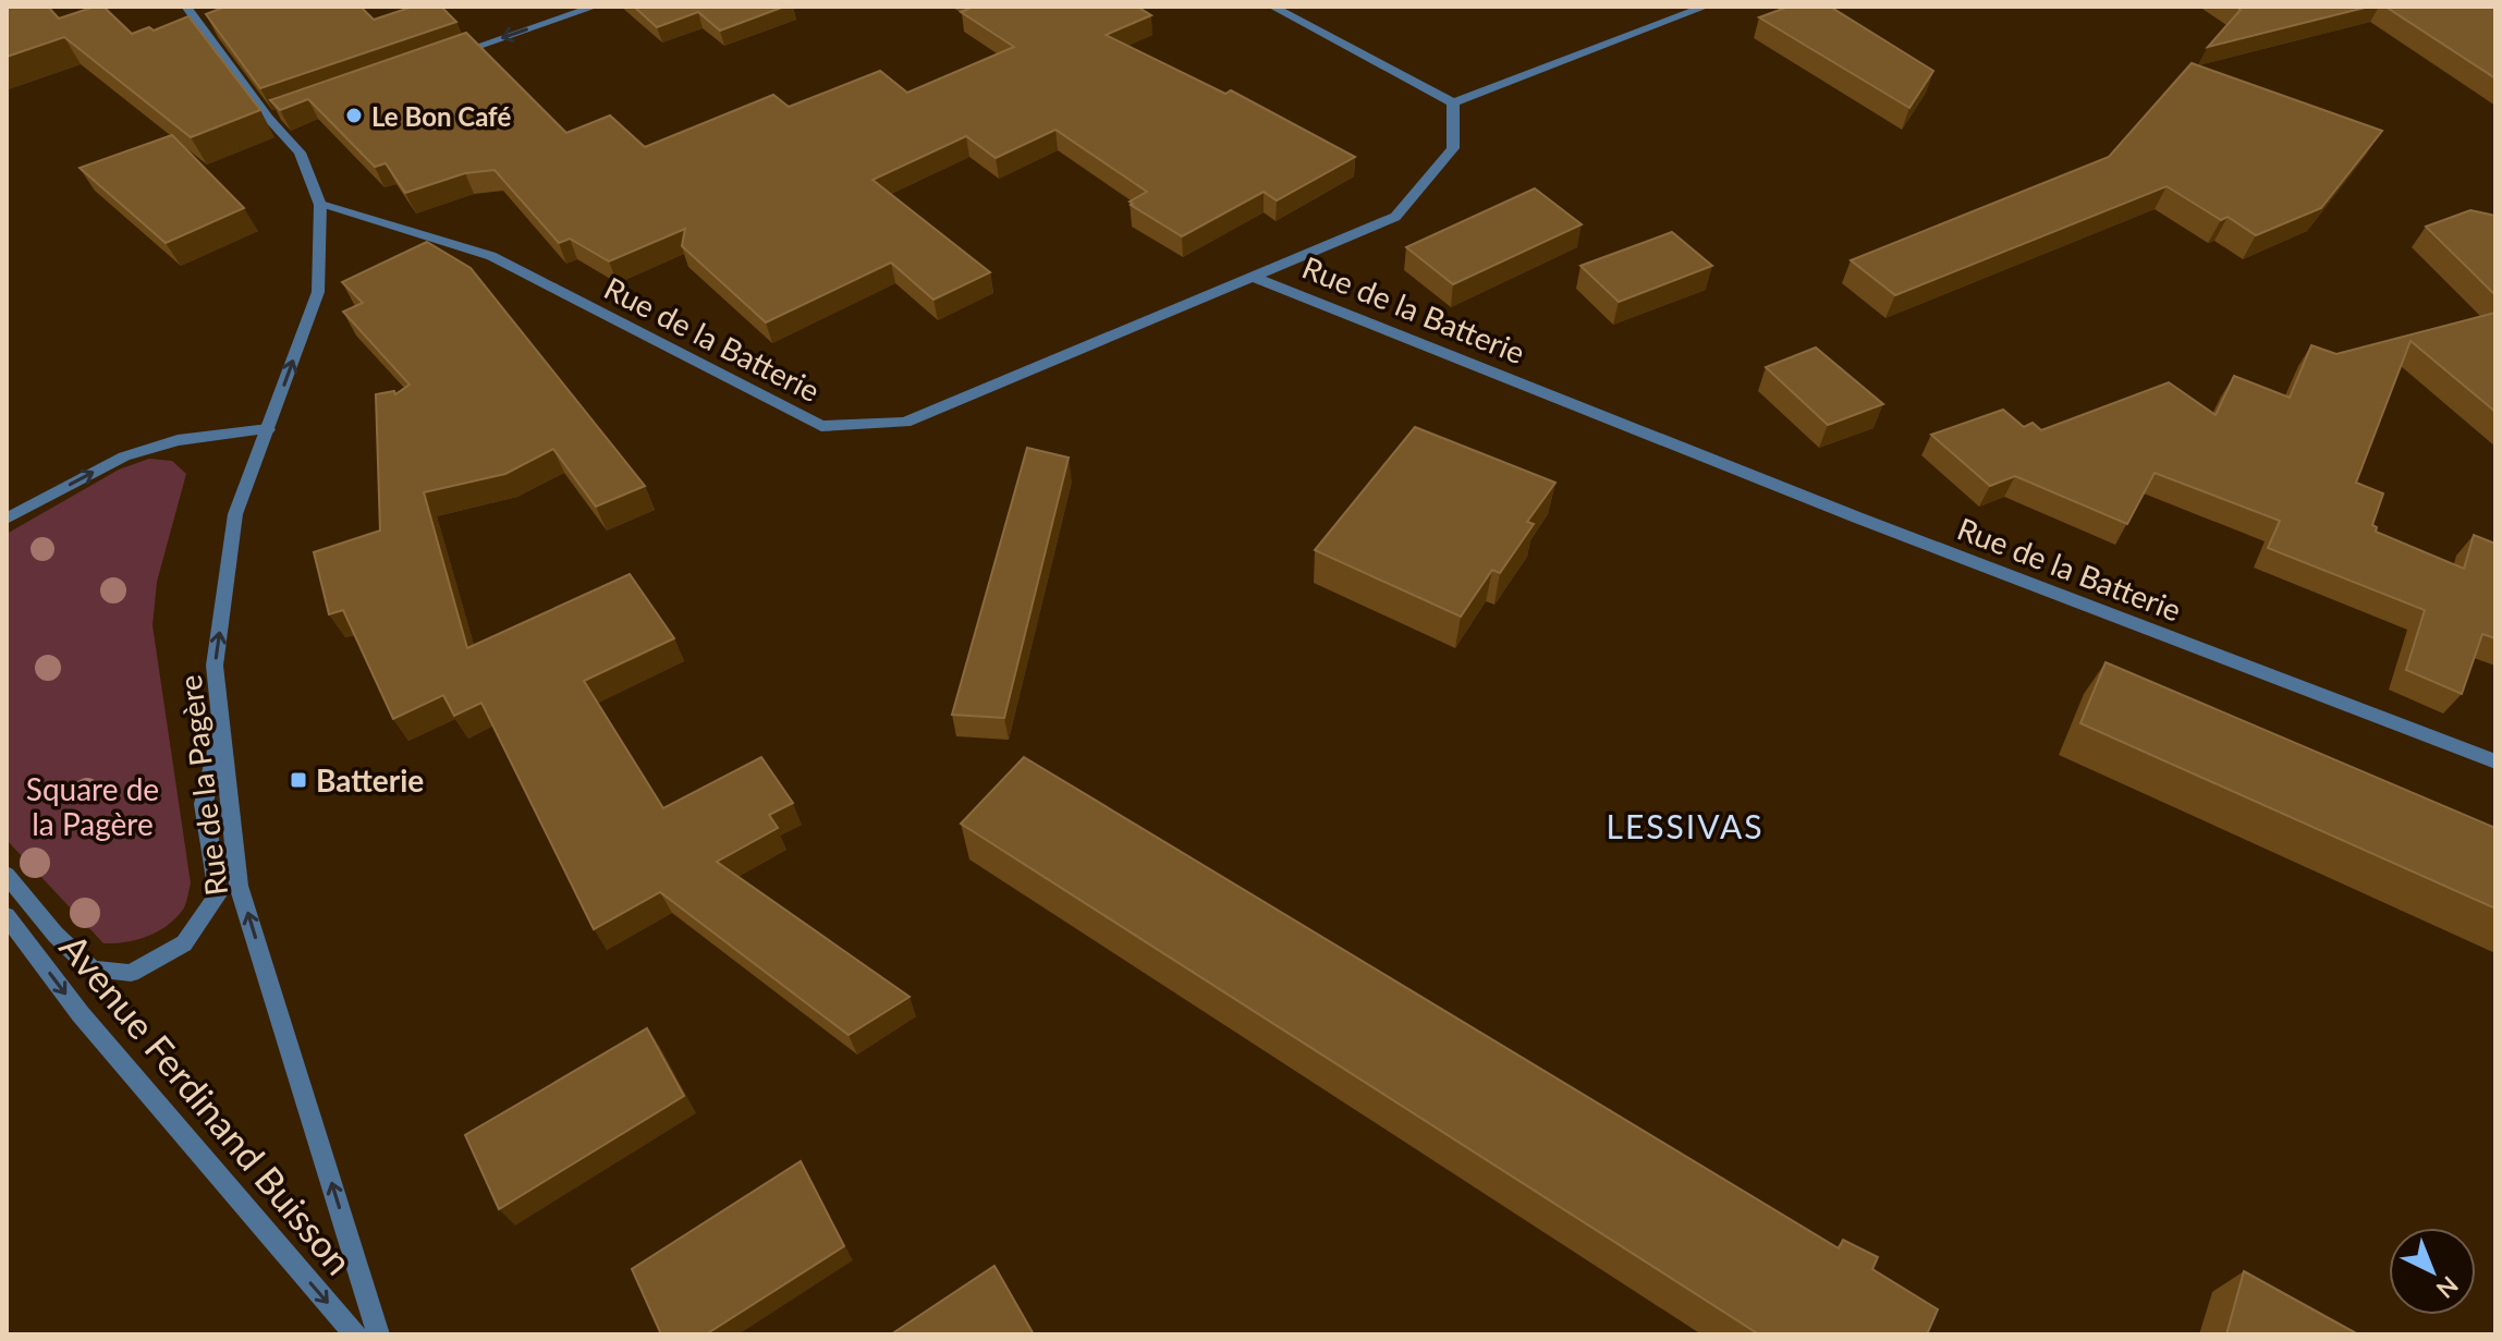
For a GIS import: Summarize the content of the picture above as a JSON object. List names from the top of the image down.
{
  "streets": {
    "street": ["Rue de la Batterie", "Rue de la Pagère", "Avenue Ferdinand Buisson"]
  },
  "crossings": [
    ["Rue de la Batterie", "Rue de la Pagère"]
  ],
  "one_way": ["Rue de la Pagère", "Avenue Ferdinand Buisson"],
  "districts": ["LESSIVAS"],
  "parks": ["Square de la Pagère"],
  "places": {
    "other": ["Le Bon Café"],
    "transit": ["Batterie"]
  },
  "north": "bottom right"
}
